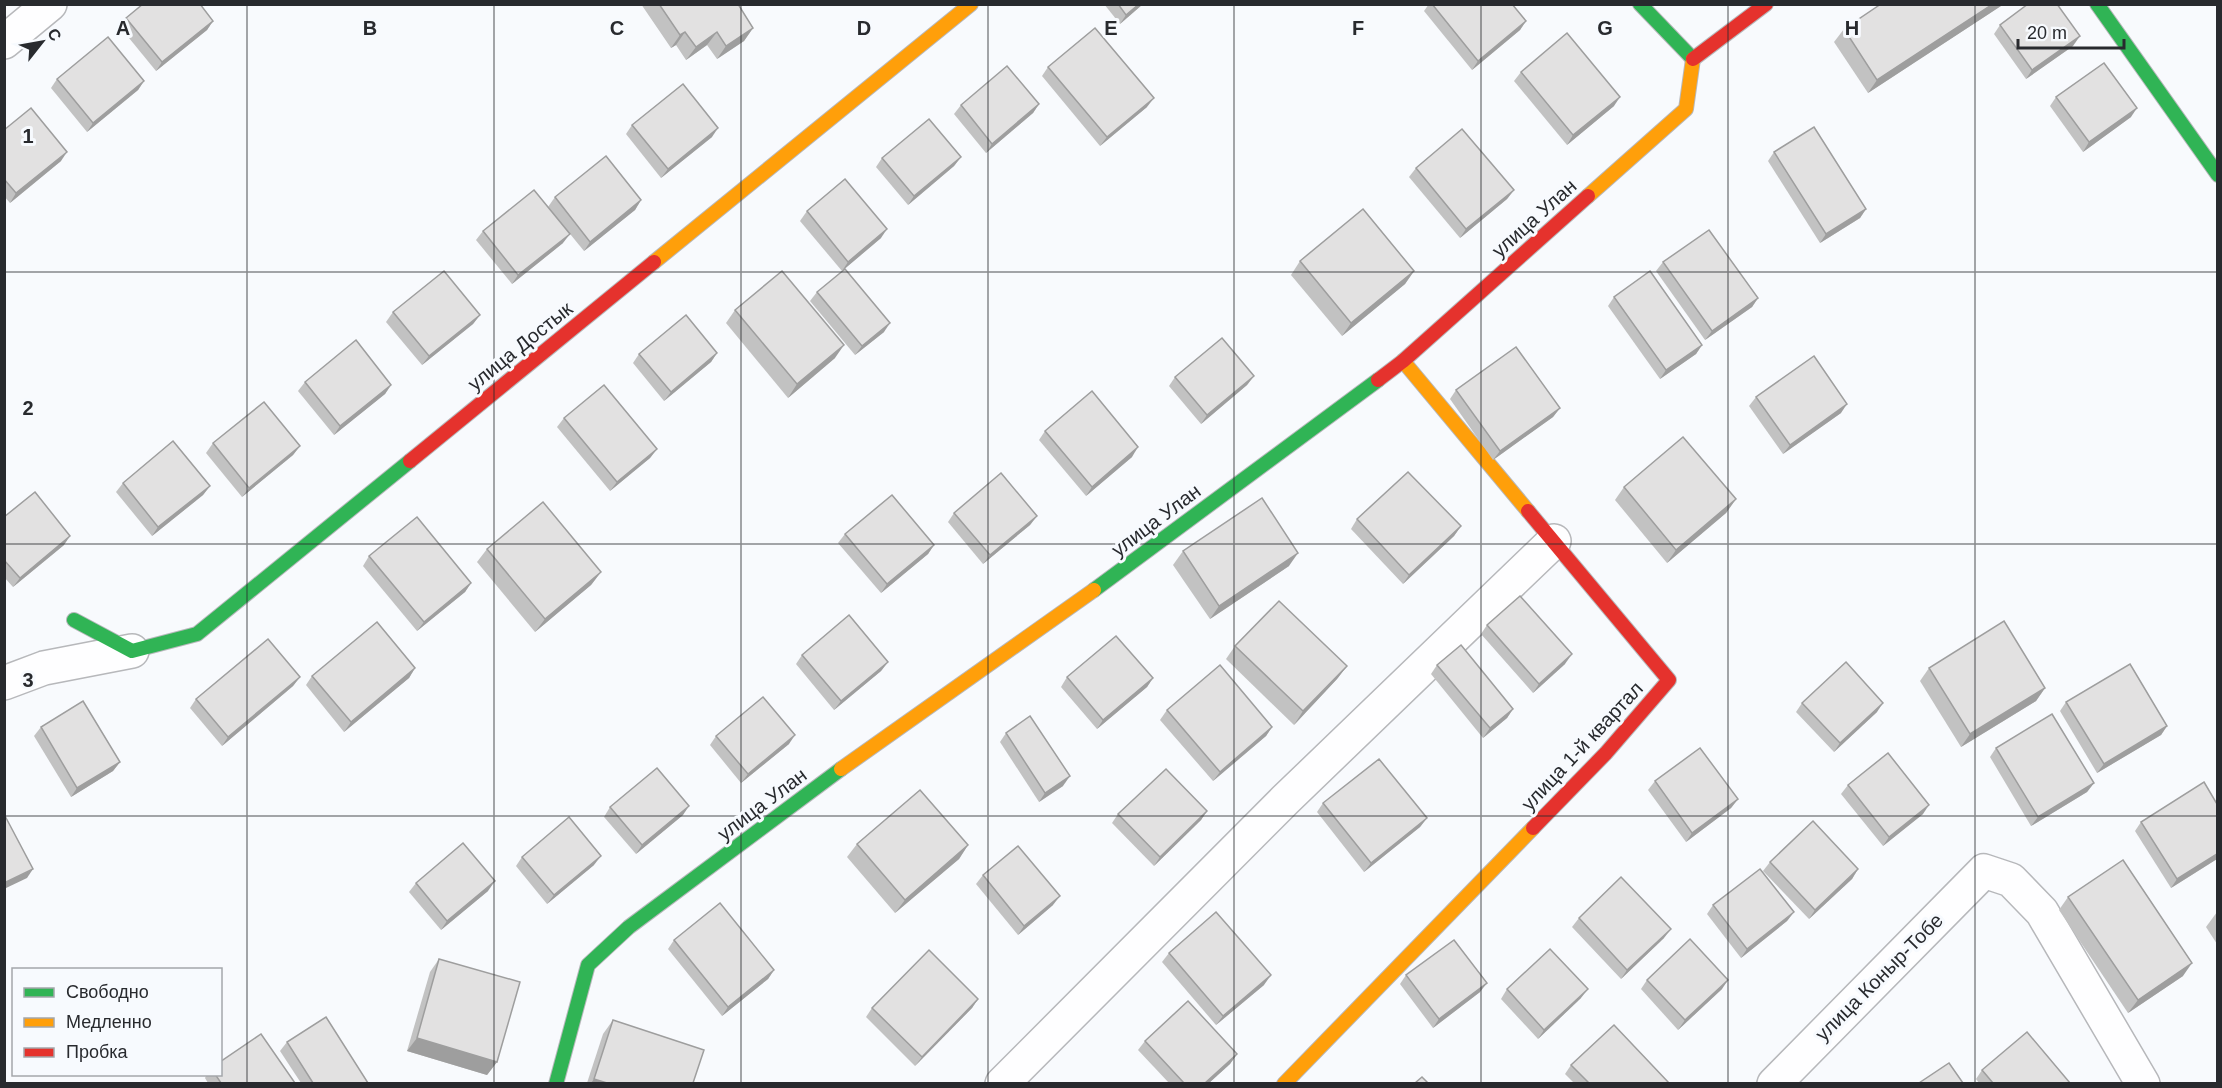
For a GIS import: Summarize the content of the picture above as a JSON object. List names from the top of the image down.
{
  "streets": {
    "street": [
      "улица Улан",
      "улица Достык",
      "улица 1-й квартал",
      "улица Коныр-Тобе"
    ]
  },
  "crossings": [
    ["улица Улан", "улица 1-й квартал"]
  ],
  "legend": ["Свободно", "Медленно", "Пробка"],
  "scale_bar": "20 m",
  "north": "top right",
  "grid": {
    "columns": [
      "A",
      "B",
      "C",
      "D",
      "E",
      "F",
      "G",
      "H"
    ],
    "rows": ["1", "2", "3"]
  }
}
